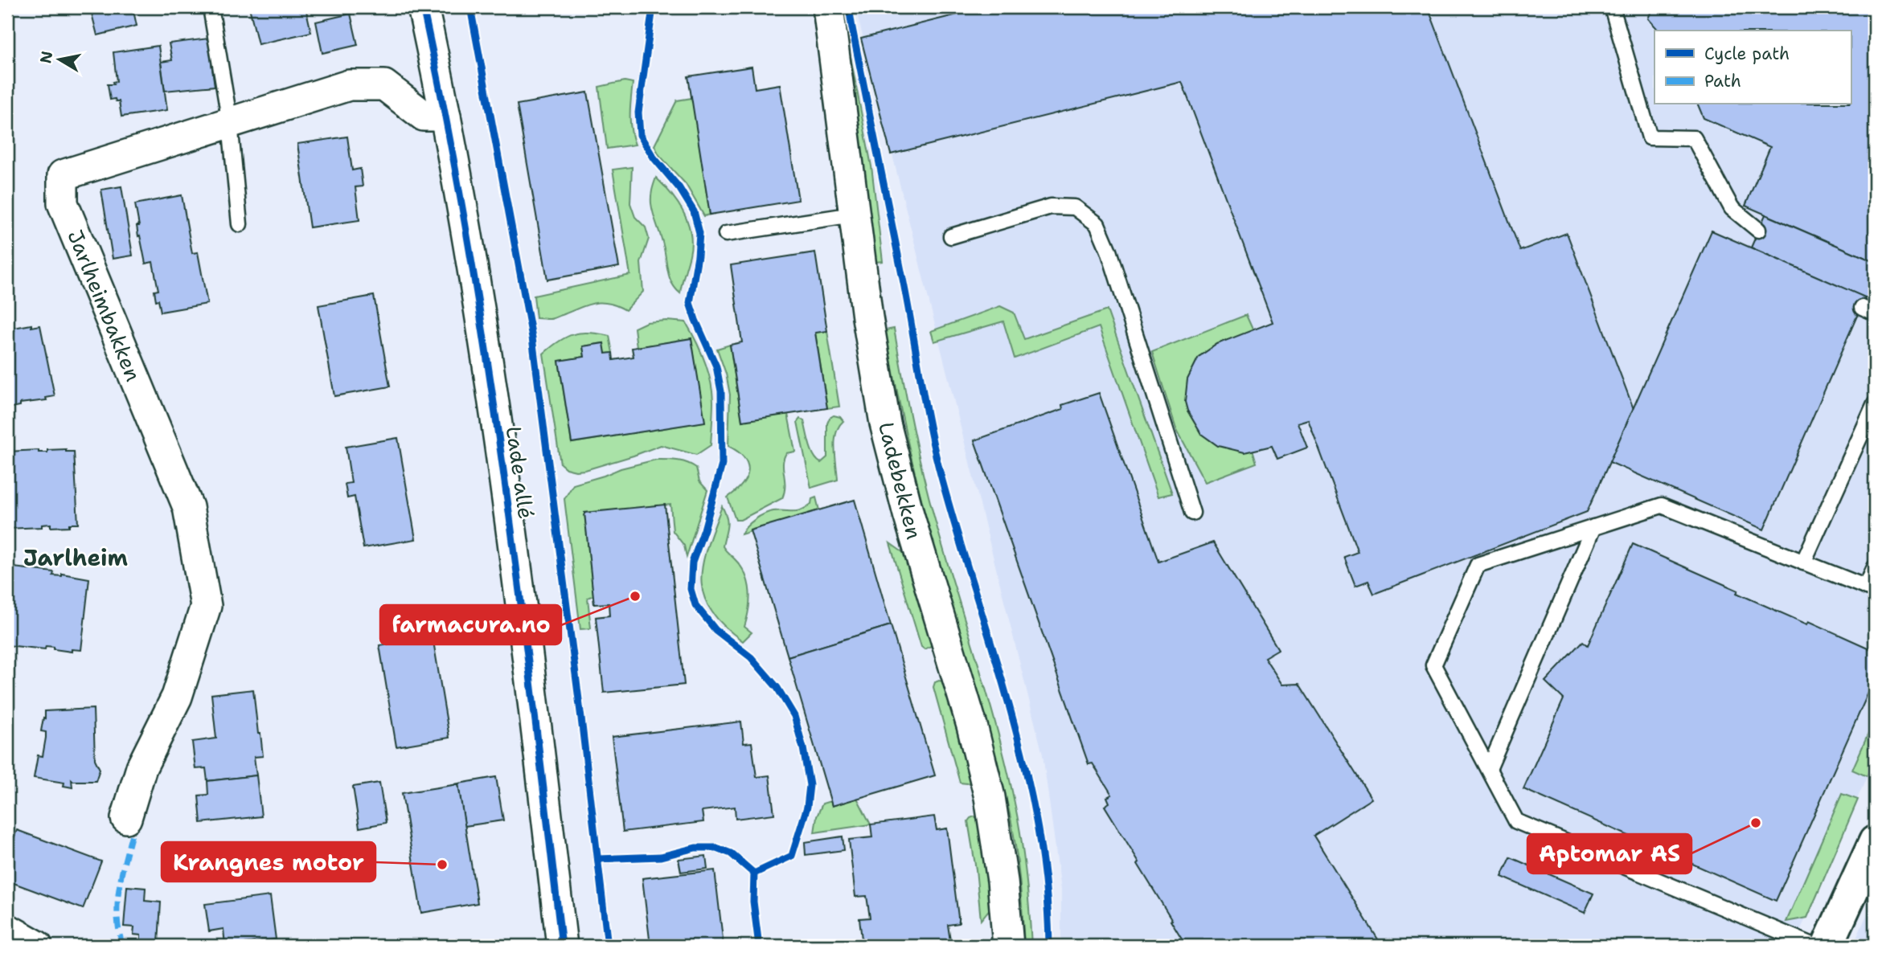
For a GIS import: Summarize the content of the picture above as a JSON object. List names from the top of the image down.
{
  "streets": {
    "street": ["Jarlheimbakken", "Lade allé", "Ladebekken"]
  },
  "crossings": [
    ["Jarlheimbakken", "Lade allé"]
  ],
  "districts": ["Jarlheim"],
  "places": ["farmacura.no", "Aptomar AS", "Krangnes motor"],
  "legend": ["Cycle path", "Path"],
  "north": "left"
}
